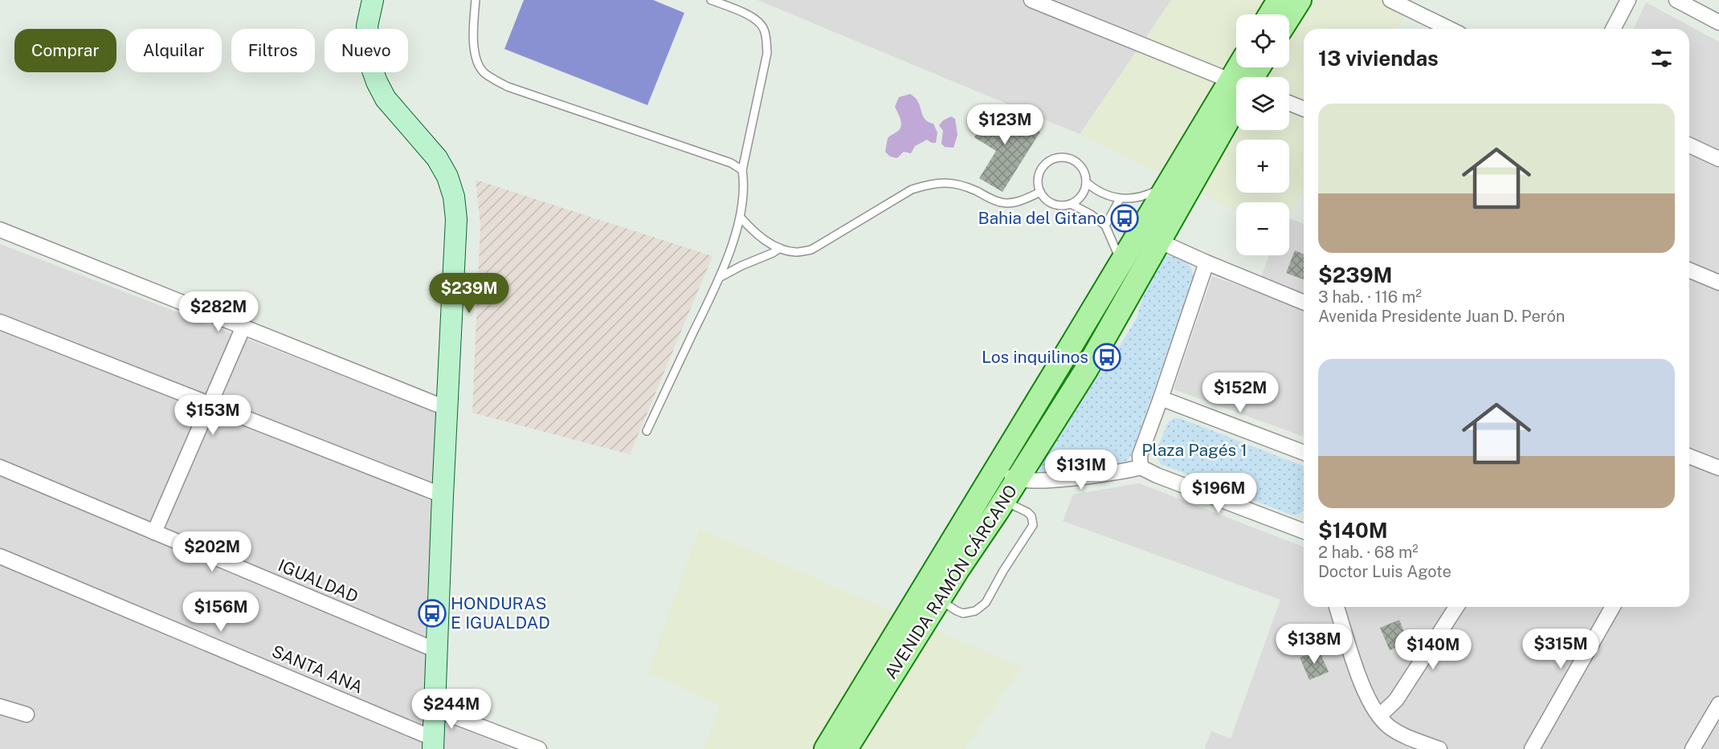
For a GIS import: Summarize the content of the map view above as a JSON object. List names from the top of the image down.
{
  "streets": {
    "main road": ["AVENIDA RAMÓN CÁRCANO"],
    "street": ["IGUALDAD", "SANTA ANA"]
  },
  "parks": ["Plaza Pagés 1"],
  "places": {
    "bus stop": ["Bahia del Gitano", "Los inquilinos", "HONDURAS E IGUALDAD"]
  },
  "page": {
    "map_buttons": ["+", "−"],
    "chip": [
      "Comprar",
      "Alquilar",
      "Filtros",
      "Nuevo"
    ],
    "heading": "13 viviendas",
    "list": [
      {
        "name": "$239M",
        "note": "3 hab. · 116 m² · Avenida Presidente Juan D. Perón"
      },
      {
        "name": "$140M",
        "note": "2 hab. · 68 m² · Doctor Luis Agote"
      }
    ],
    "price": [
      "$123M",
      "$239M",
      "$282M",
      "$152M",
      "$153M",
      "$131M",
      "$196M",
      "$202M",
      "$156M",
      "$138M",
      "$315M",
      "$140M",
      "$244M"
    ]
  }
}
